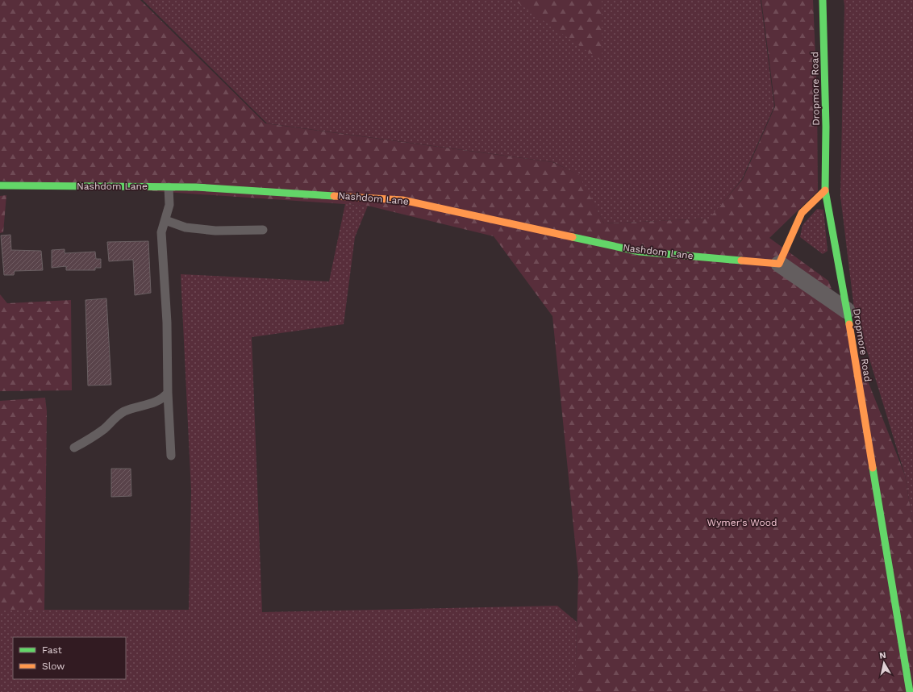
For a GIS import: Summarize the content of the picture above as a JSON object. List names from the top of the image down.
{
  "streets": {
    "street": ["Dropmore Road", "Nashdom Lane"]
  },
  "crossings": [
    ["Dropmore Road", "Nashdom Lane"]
  ],
  "parks": ["Wymer's Wood"],
  "legend": ["Fast", "Slow"],
  "north": "top"
}
